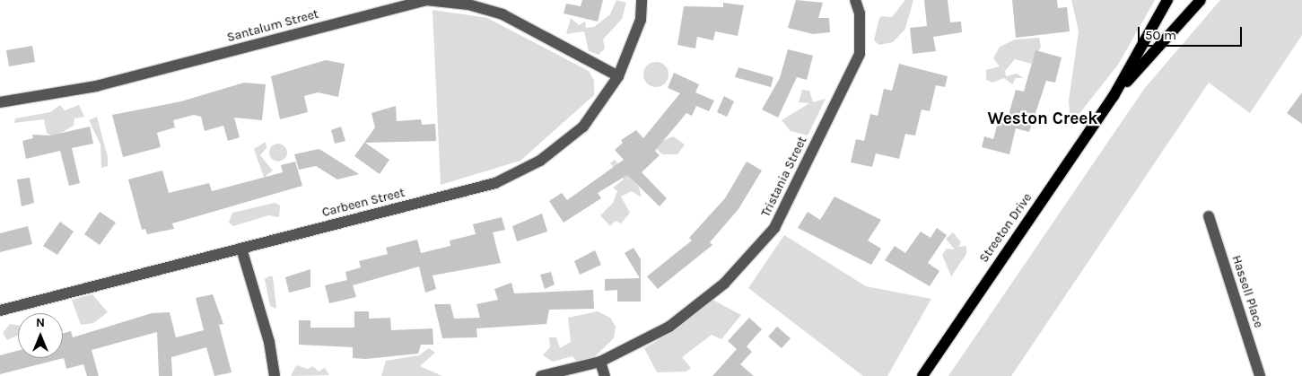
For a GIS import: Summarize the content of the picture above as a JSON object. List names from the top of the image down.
{
  "streets": {
    "main road": ["Streeton Drive"],
    "street": [
      "Santalum Street",
      "Tristania Street",
      "Carbeen Street",
      "Hassell Place"
    ]
  },
  "crossings": [
    ["Santalum Street", "Carbeen Street"]
  ],
  "districts": ["Weston Creek"],
  "scale_bar": "50 m",
  "north": "top"
}
